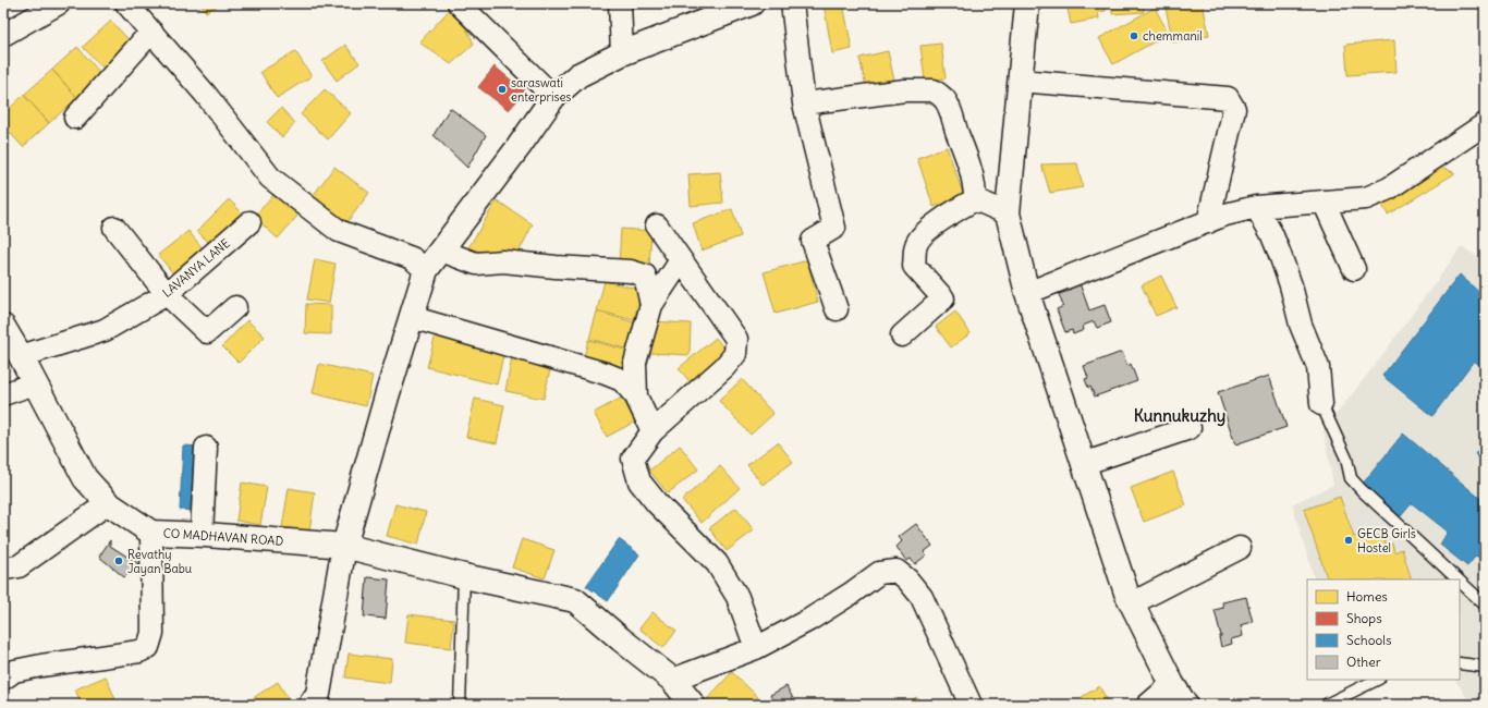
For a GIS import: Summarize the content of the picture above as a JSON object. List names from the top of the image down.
{
  "streets": {
    "street": ["LAVANYA LANE", "CO MADHAVAN ROAD"]
  },
  "crossings": [
    ["LAVANYA LANE", "CO MADHAVAN ROAD"]
  ],
  "districts": ["Kunnukuzhy"],
  "places": [
    "chemmanil",
    "saraswati enterprises",
    "GECB Girls Hostel",
    "Revathy Jayan Babu"
  ],
  "legend": [
    "Homes",
    "Shops",
    "Schools",
    "Other"
  ]
}
